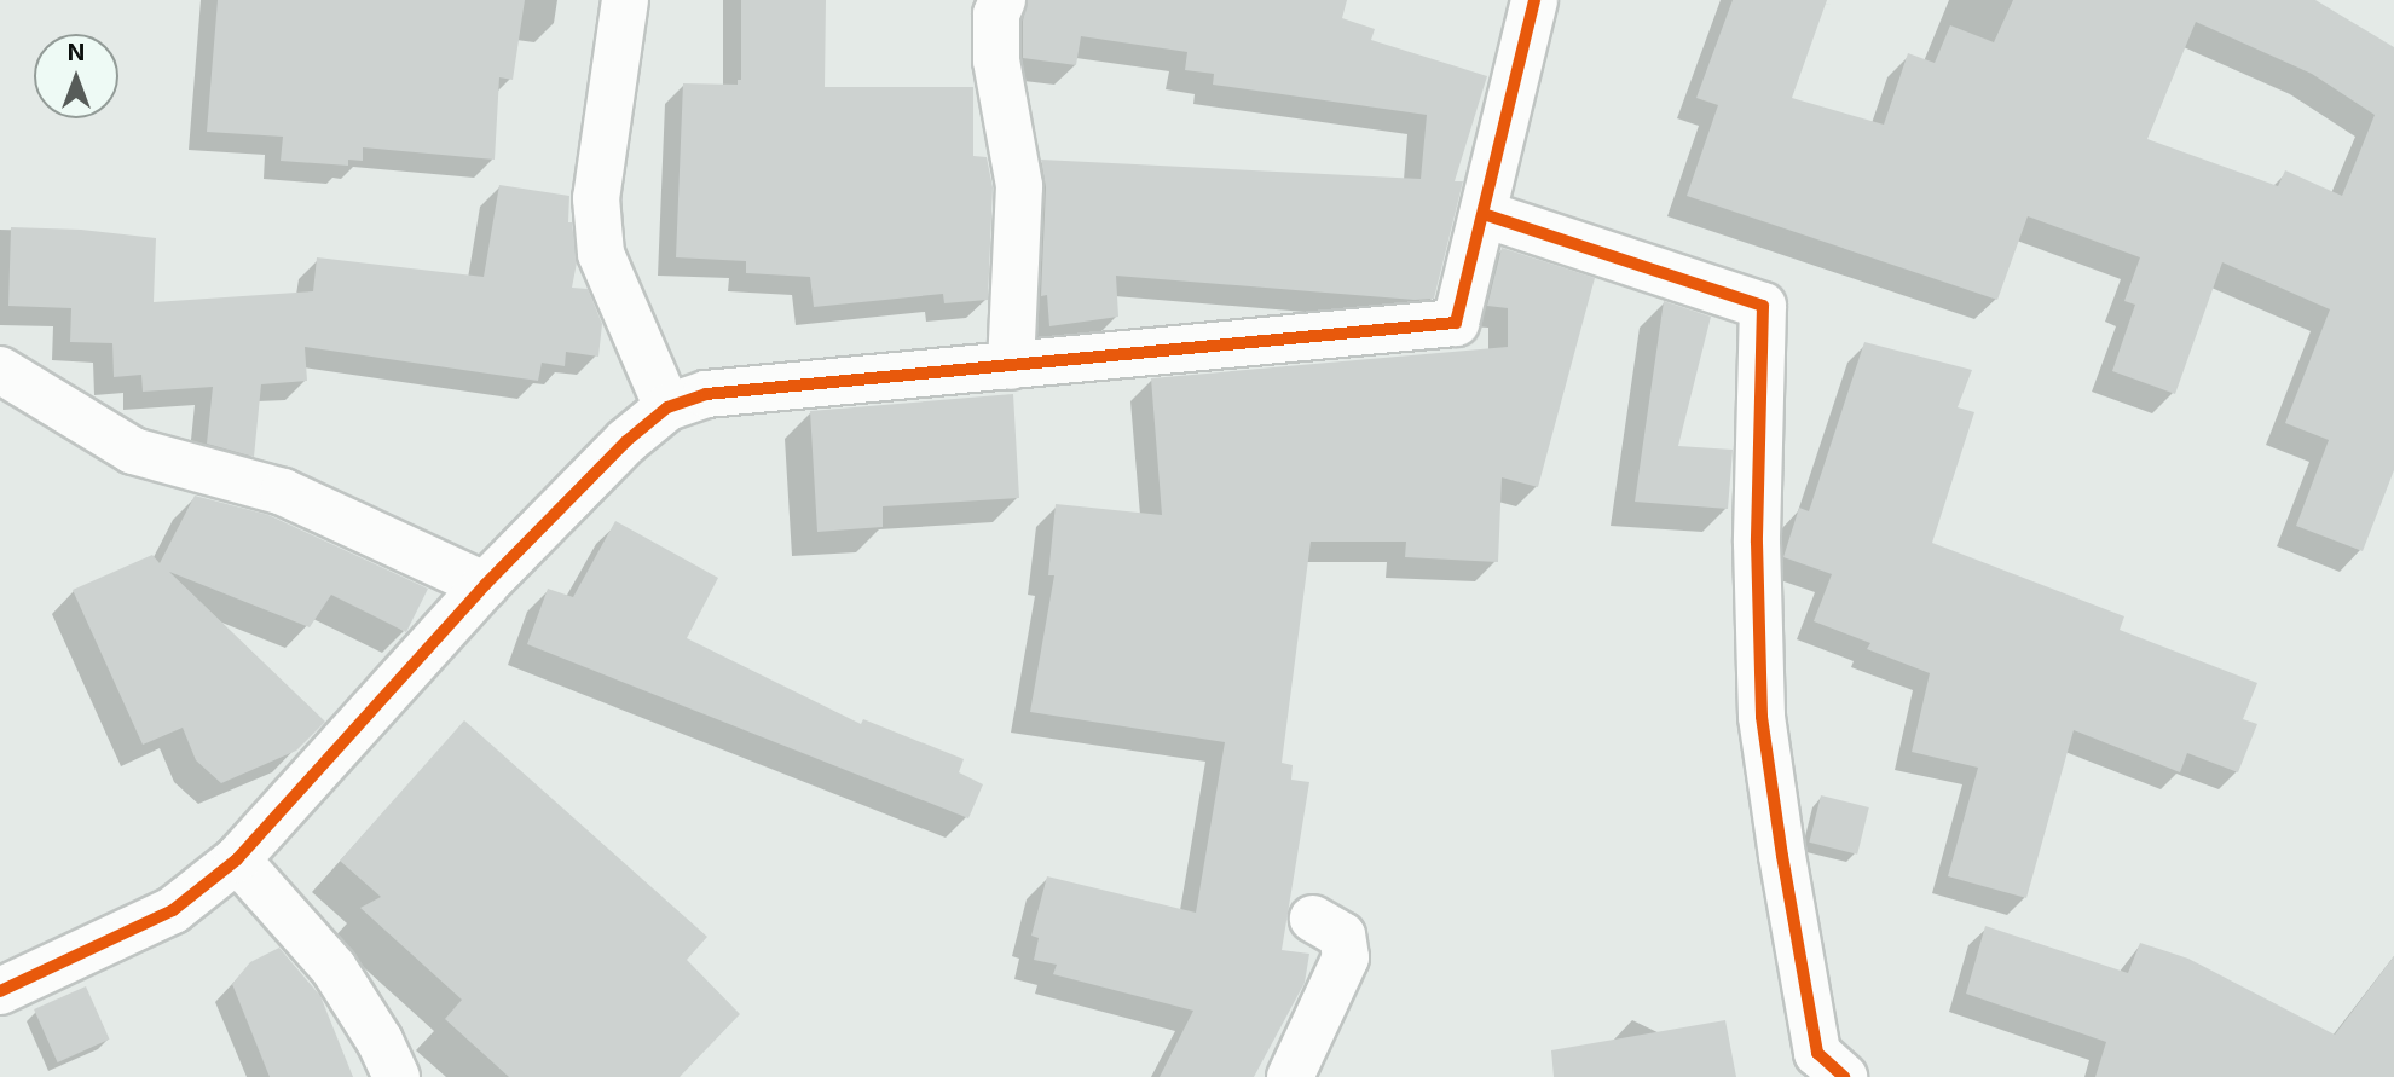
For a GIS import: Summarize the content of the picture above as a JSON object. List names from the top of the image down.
{
  "north": "top"
}
